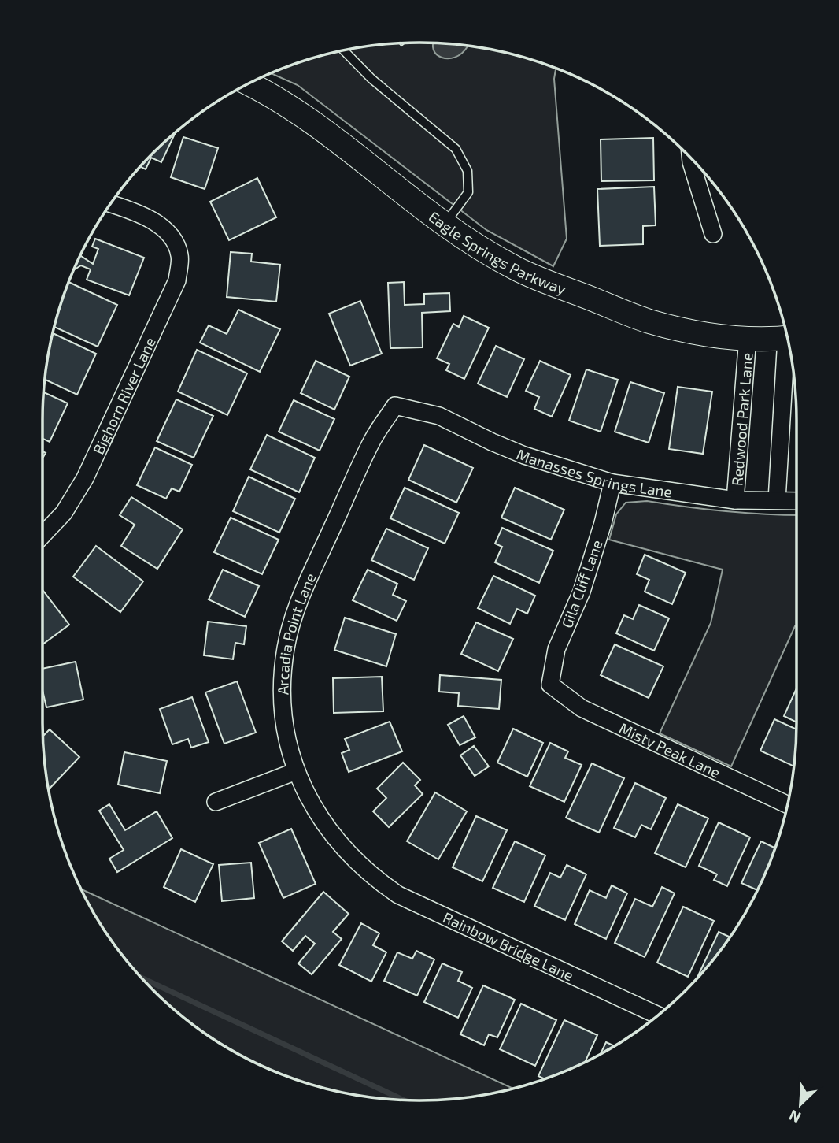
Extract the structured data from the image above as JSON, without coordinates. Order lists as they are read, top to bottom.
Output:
{
  "streets": {
    "street": [
      "Eagle Springs Parkway",
      "Bighorn River Lane",
      "Redwood Park Lane",
      "Manasses Springs Lane",
      "Gila Cliff Lane",
      "Arcadia Point Lane",
      "Misty Peak Lane",
      "Rainbow Bridge Lane"
    ]
  },
  "crossings": [
    ["Eagle Springs Parkway", "Redwood Park Lane"],
    ["Redwood Park Lane", "Manasses Springs Lane"],
    ["Manasses Springs Lane", "Gila Cliff Lane"],
    ["Manasses Springs Lane", "Arcadia Point Lane"],
    ["Gila Cliff Lane", "Misty Peak Lane"],
    ["Arcadia Point Lane", "Rainbow Bridge Lane"]
  ],
  "north": "bottom left"
}
